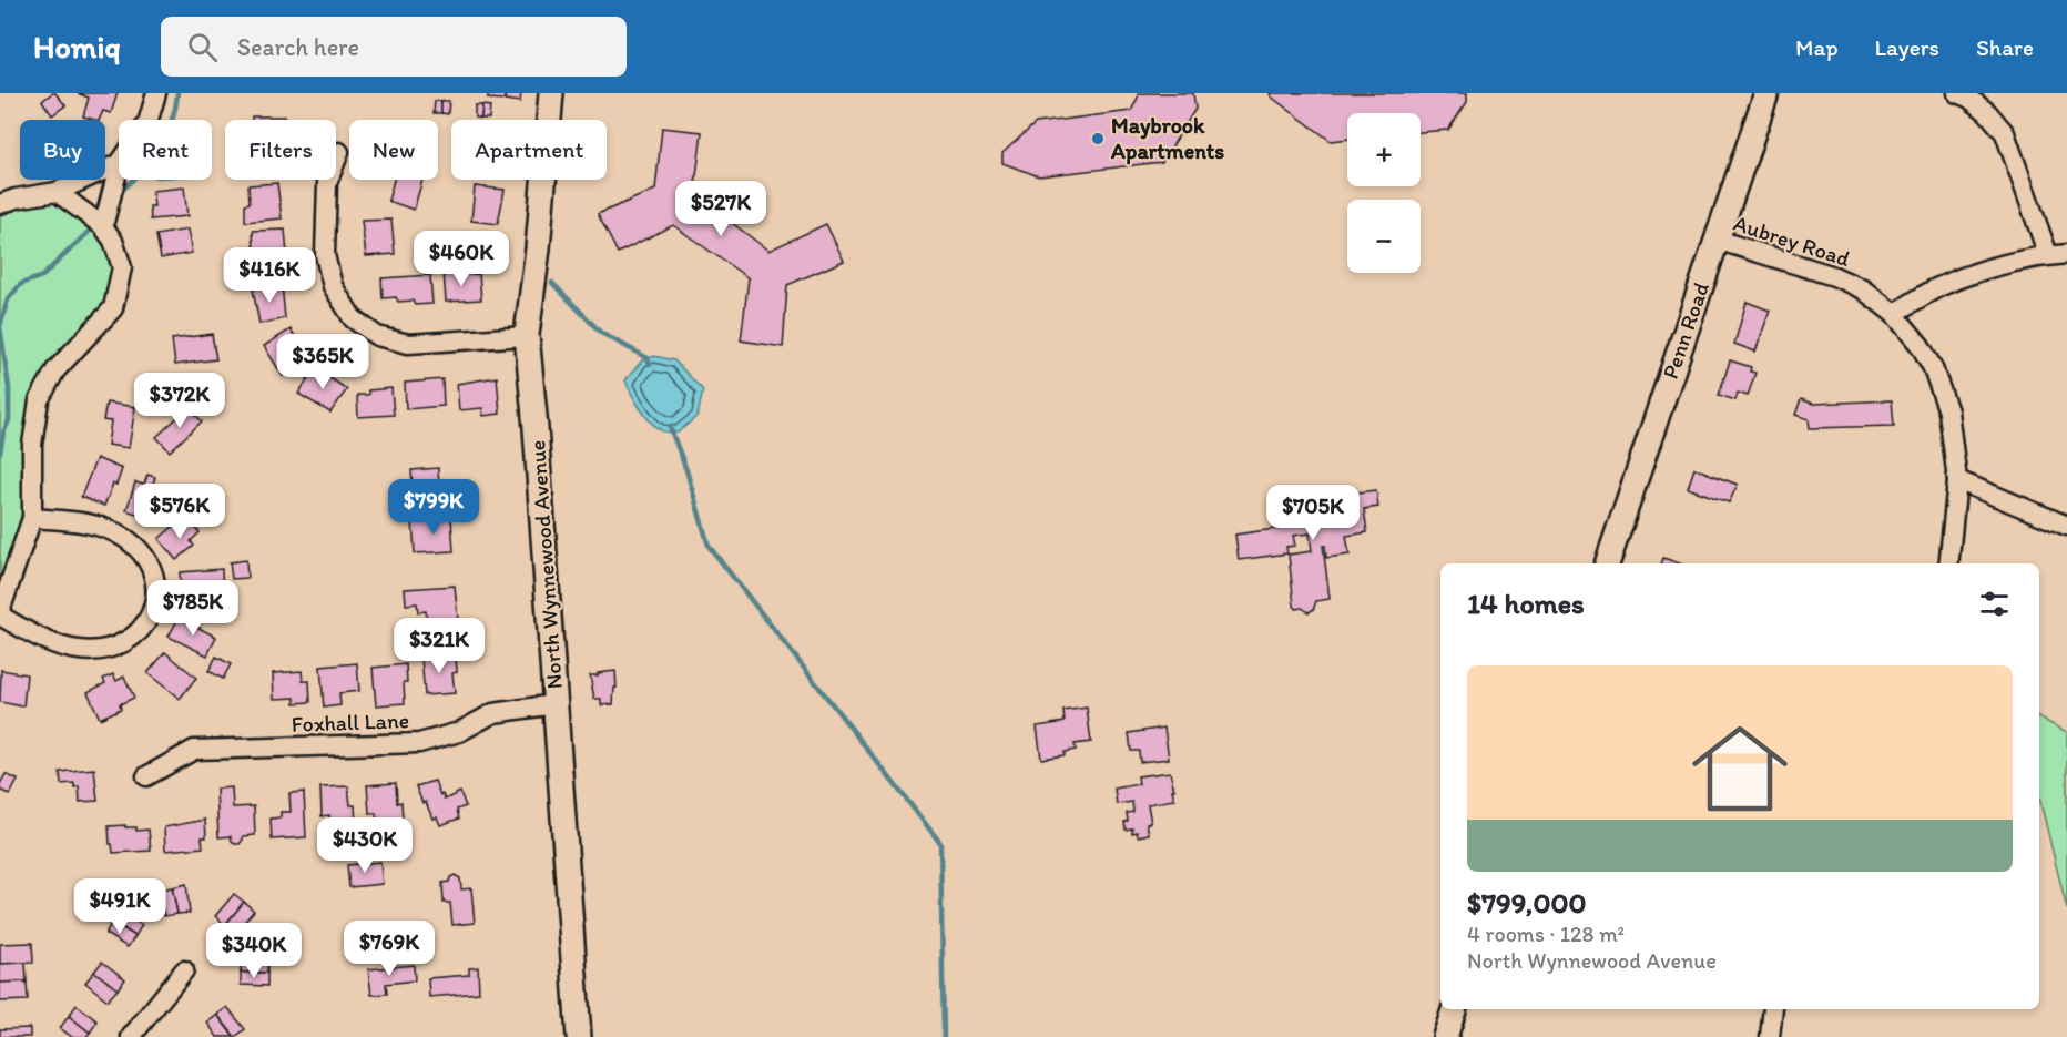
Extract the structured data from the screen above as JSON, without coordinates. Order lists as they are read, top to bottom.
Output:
{
  "streets": {
    "street": [
      "Aubrey Road",
      "Penn Road",
      "North Wynnewood Avenue",
      "Foxhall Lane"
    ]
  },
  "crossings": [
    ["Aubrey Road", "Penn Road"],
    ["North Wynnewood Avenue", "Foxhall Lane"]
  ],
  "places": ["Maybrook Apartments"],
  "page": {
    "header": "Homiq",
    "search": "Search here",
    "nav": ["Map", "Layers", "Share"],
    "map_buttons": ["+", "−"],
    "chip": [
      "Buy",
      "Rent",
      "Filters",
      "New",
      "Apartment"
    ],
    "price": [
      "$527K",
      "$460K",
      "$416K",
      "$365K",
      "$372K",
      "$799K",
      "$576K",
      "$705K",
      "$785K",
      "$321K",
      "$430K",
      "$491K",
      "$769K",
      "$340K"
    ],
    "heading": "14 homes",
    "list": [
      {
        "name": "$799,000",
        "note": "4 rooms · 128 m² · North Wynnewood Avenue"
      }
    ]
  }
}
